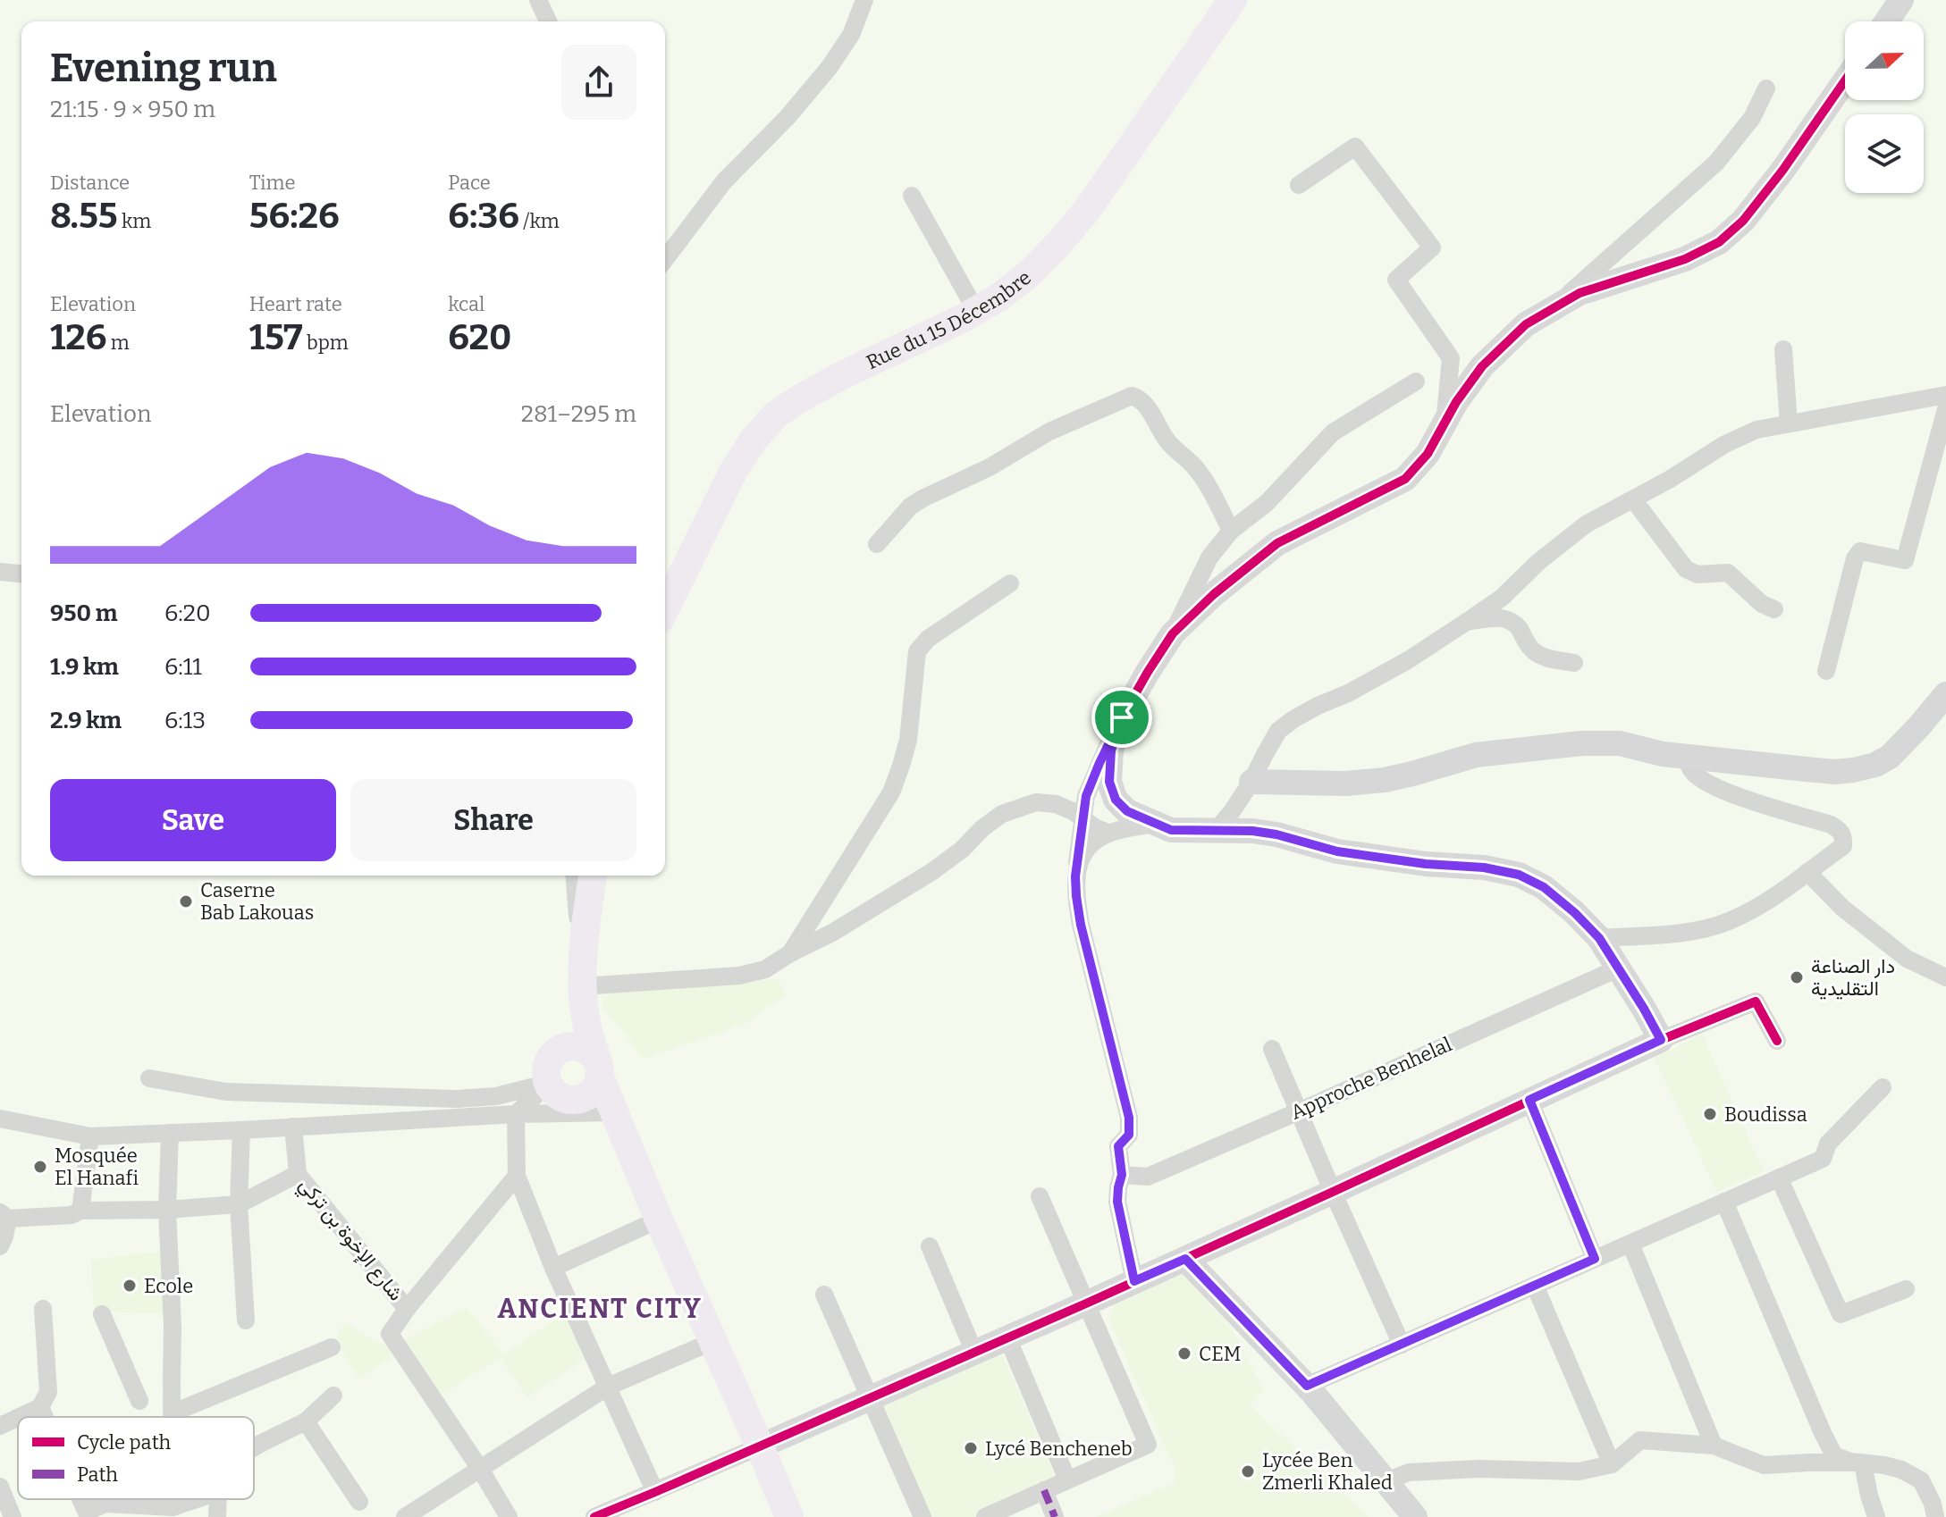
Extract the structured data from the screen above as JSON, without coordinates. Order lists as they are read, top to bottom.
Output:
{
  "streets": {
    "main road": ["Rue du 15 Décembre"],
    "street": ["Approche Benhelal", "شارع الإخوة بن تركي"]
  },
  "districts": ["ANCIENT CITY"],
  "places": [
    "Caserne Bab Lakouas",
    "دار الصناعة التقليدية",
    "Boudissa",
    "Mosquée El Hanafi",
    "Ecole",
    "CEM",
    "Lycé Bencheneb",
    "Lycée Ben Zmerli Khaled"
  ],
  "legend": ["Cycle path", "Path"],
  "north": "right",
  "page": {
    "heading": ["Evening run", "21:15 · 9 × 950 m"],
    "stats": [
      ["Distance", "8.55 km"],
      ["Time", "56:26"],
      ["Pace", "6:36 /km"],
      ["Elevation", "126 m"],
      ["Heart rate", "157 bpm"],
      ["kcal", "620"]
    ],
    "chart": ["Elevation", "281–295 m"],
    "list": [
      {
        "name": "950 m",
        "note": "6:20"
      },
      {
        "name": "1.9 km",
        "note": "6:11"
      },
      {
        "name": "2.9 km",
        "note": "6:13"
      }
    ],
    "buttons": ["Save", "Share"]
  }
}
